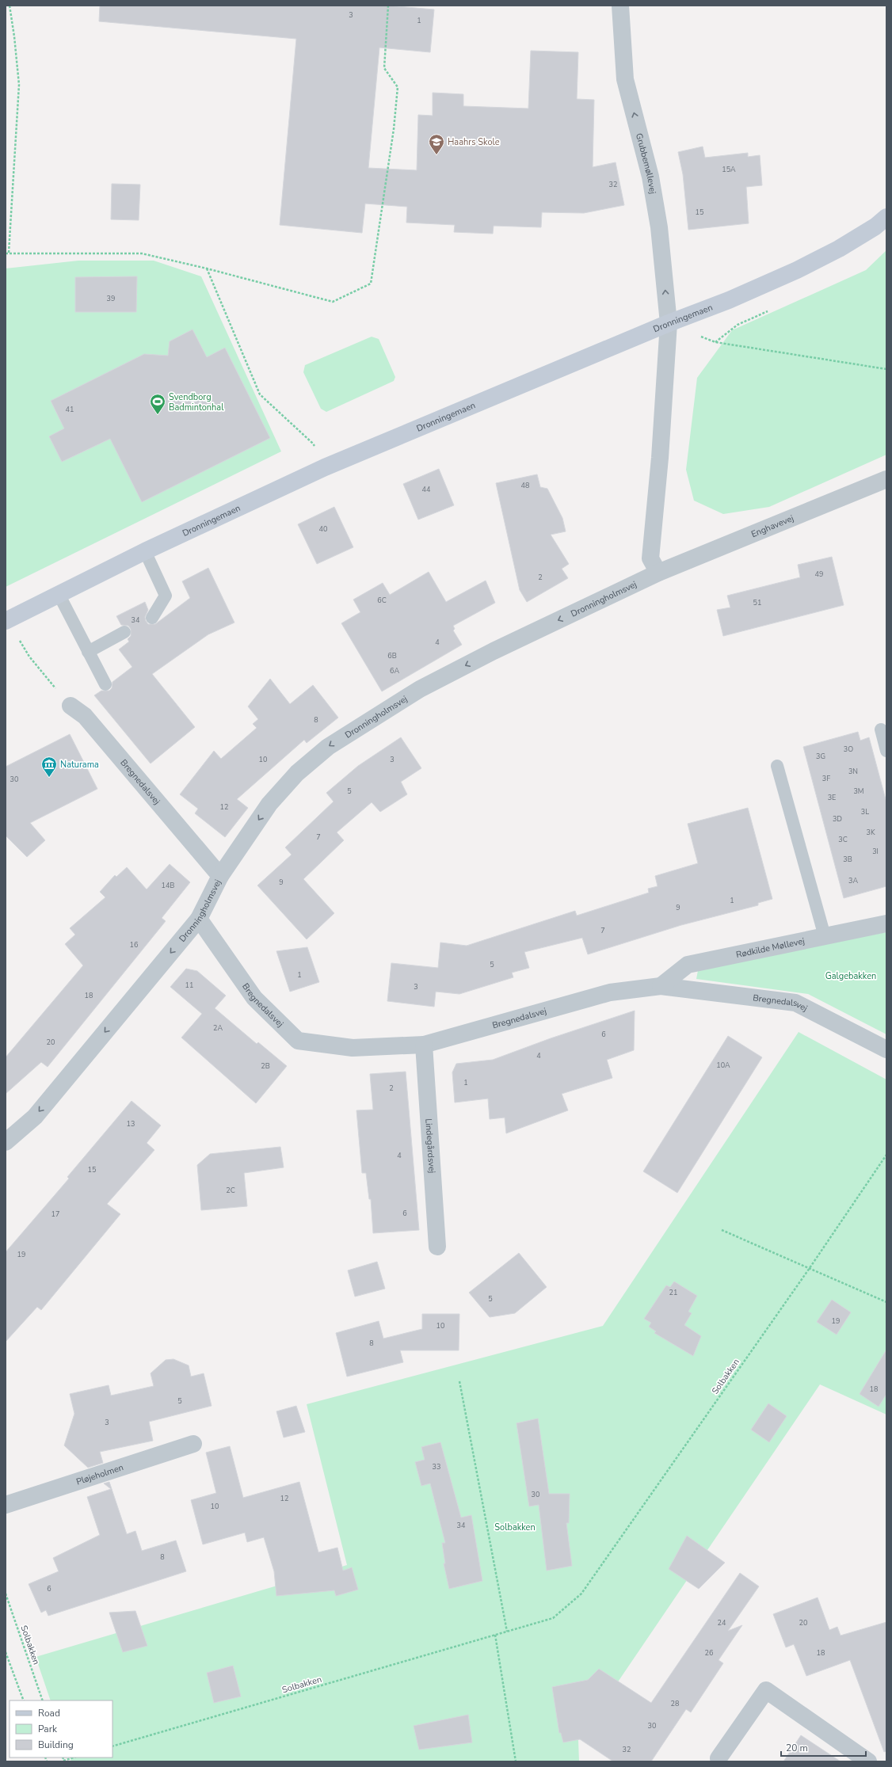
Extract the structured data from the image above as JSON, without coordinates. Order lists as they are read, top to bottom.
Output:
{
  "streets": {
    "street": [
      "Grubbemøllevej",
      "Dronningemaen",
      "Enghavevej",
      "Dronningholmsvej",
      "Bregnedalsvej",
      "Rødkilde Møllevej",
      "Lindegårdsvej",
      "Pløjeholmen"
    ],
    "path": ["Solbakken"]
  },
  "crossings": [
    ["Grubbemøllevej", "Dronningemaen"],
    ["Enghavevej", "Dronningholmsvej"],
    ["Dronningholmsvej", "Bregnedalsvej"],
    ["Bregnedalsvej", "Rødkilde Møllevej"],
    ["Bregnedalsvej", "Lindegårdsvej"]
  ],
  "one_way": ["Grubbemøllevej", "Dronningholmsvej"],
  "parks": ["Galgebakken", "Solbakken"],
  "places": {
    "school or university": ["Haahrs Skole"],
    "sports": ["Svendborg Badmintonhal"],
    "museum": ["Naturama"]
  },
  "house_numbers": [
    "3",
    "1",
    "15A",
    "32",
    "15",
    "39",
    "41",
    "48",
    "44",
    "40",
    "49",
    "2",
    "6C",
    "51",
    "34",
    "4",
    "6B",
    "6A",
    "8",
    "3O",
    "3G",
    "10",
    "3",
    "3N",
    "3F",
    "30",
    "5",
    "3M",
    "3E",
    "12",
    "3L",
    "3D",
    "3K",
    "7",
    "3C",
    "3I",
    "3B",
    "3A",
    "9",
    "14B",
    "1",
    "9",
    "7",
    "16",
    "5",
    "1",
    "11",
    "3",
    "18",
    "2A",
    "6",
    "20",
    "4",
    "10A",
    "2B",
    "1",
    "2",
    "13",
    "4",
    "15",
    "2C",
    "6",
    "17",
    "19",
    "21",
    "5",
    "19",
    "10",
    "8",
    "18",
    "5",
    "3",
    "33",
    "30",
    "12",
    "10",
    "34",
    "8",
    "6",
    "24",
    "20",
    "26",
    "18",
    "28",
    "30",
    "32"
  ],
  "legend": ["Road", "Park", "Building"],
  "scale_bar": "20 m"
}
